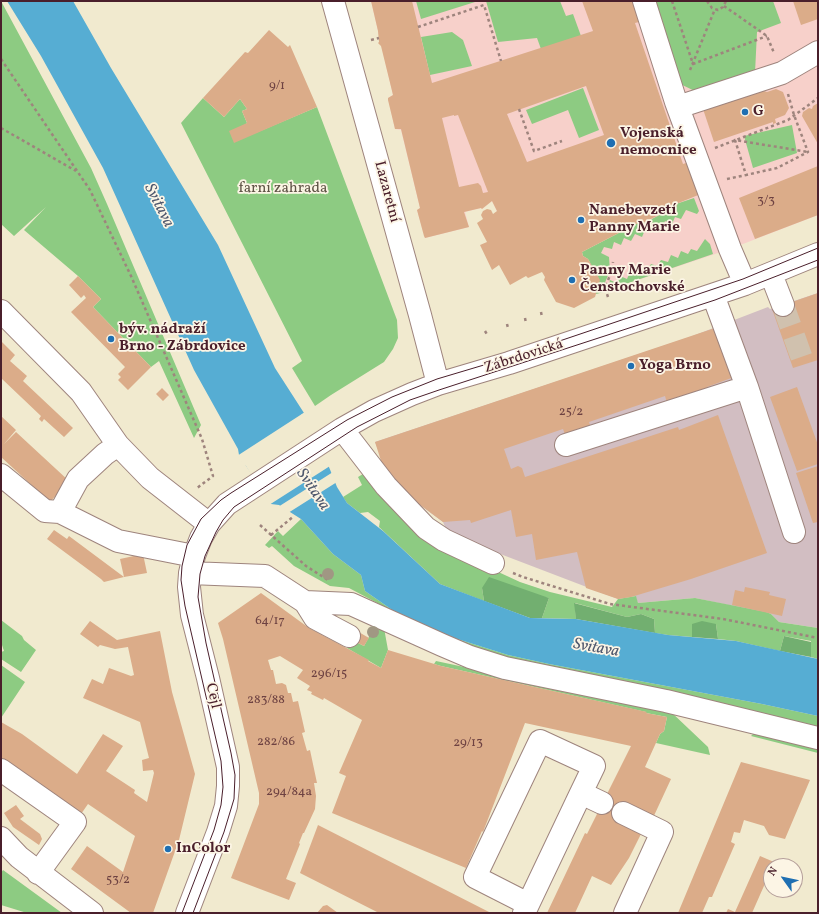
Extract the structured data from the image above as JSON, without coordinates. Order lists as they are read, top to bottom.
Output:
{
  "streets": {
    "street": ["Lazaretní", "Zábrdovická", "Cejl"]
  },
  "crossings": [
    ["Lazaretní", "Zábrdovická"],
    ["Zábrdovická", "Cejl"]
  ],
  "water": ["Svitava"],
  "parks": ["farní zahrada"],
  "places": [
    "G",
    "Vojenská nemocnice",
    "Nanebevzetí Panny Marie",
    "Panny Marie Čenstochovské",
    "býv. nádraží Brno - Zábrdovice",
    "Yoga Brno",
    "InColor"
  ],
  "house_numbers": [
    "9/1",
    "3/3",
    "25/2",
    "64/17",
    "296/15",
    "283/88",
    "282/86",
    "29/13",
    "294/84a",
    "53/2"
  ],
  "north": "top left"
}
